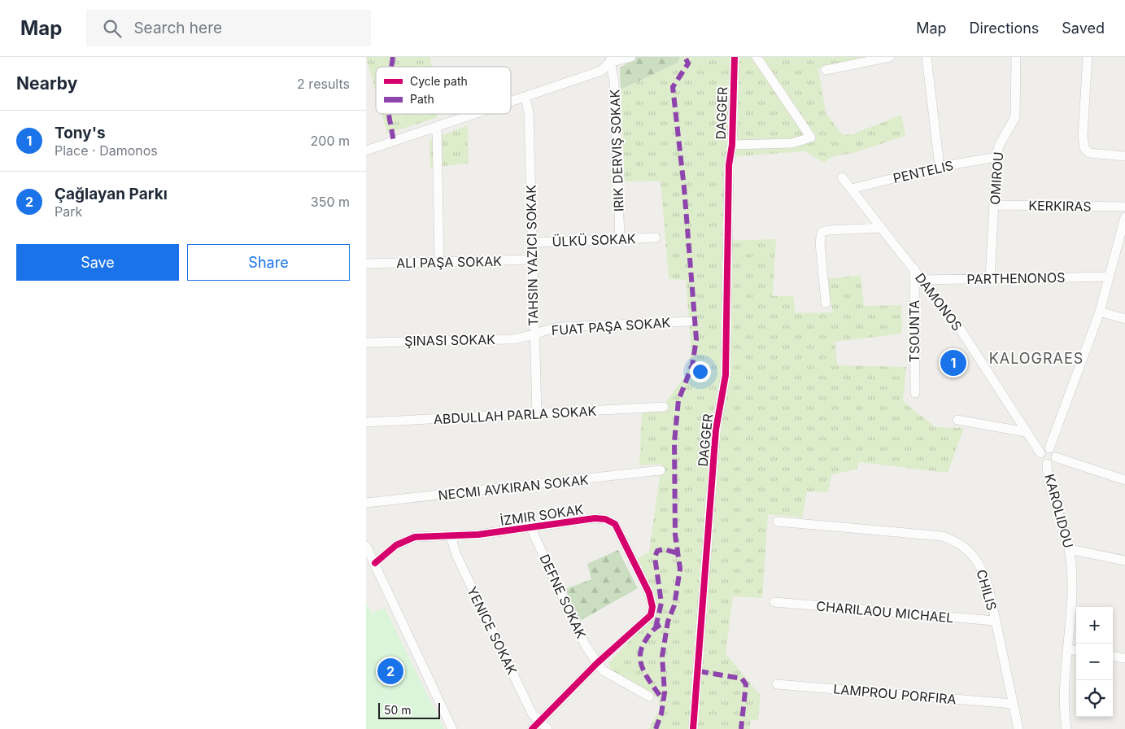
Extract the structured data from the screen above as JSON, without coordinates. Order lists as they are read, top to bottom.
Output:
{
  "streets": {
    "street": [
      "DAGGER",
      "PENTELIS",
      "OMIROU",
      "KERKIRAS",
      "ÜLKÜ SOKAK",
      "ALI PAŞA SOKAK",
      "PARTHENONOS",
      "DAMONOS",
      "FUAT PAŞA SOKAK",
      "TSOUNTA",
      "ŞINASI SOKAK",
      "ABDULLAH PARLA SOKAK",
      "KAROLIDOU",
      "İZMIR SOKAK",
      "CHILIS",
      "DEFNE SOKAK",
      "CHARILAOU MICHAEL",
      "YENICE SOKAK",
      "LAMPROU PORFIRA"
    ]
  },
  "crossings": [
    ["PENTELIS", "OMIROU"],
    ["PENTELIS", "DAMONOS"],
    ["OMIROU", "KERKIRAS"],
    ["OMIROU", "PARTHENONOS"],
    ["PARTHENONOS", "DAMONOS"],
    ["DAMONOS", "TSOUNTA"],
    ["DAMONOS", "KAROLIDOU"],
    ["FUAT PAŞA SOKAK", "ŞINASI SOKAK"],
    ["İZMIR SOKAK", "DEFNE SOKAK"],
    ["İZMIR SOKAK", "YENICE SOKAK"],
    ["CHILIS", "CHARILAOU MICHAEL"],
    ["CHILIS", "LAMPROU PORFIRA"]
  ],
  "districts": ["KALOGRAES"],
  "legend": ["Cycle path", "Path"],
  "scale_bar": "50 m",
  "page": {
    "header": "Map",
    "search": "Search here",
    "nav": ["Map", "Directions", "Saved"],
    "heading": ["Nearby", "2 results"],
    "list": [
      {
        "mark": "1",
        "name": "Tony's",
        "note": "Place · Damonos",
        "value": "200 m"
      },
      {
        "mark": "2",
        "name": "Çağlayan Parkı",
        "note": "Park",
        "value": "350 m"
      }
    ],
    "buttons": ["Save", "Share"],
    "pins": ["1", "2"],
    "map_buttons": ["+", "−"],
    "scale": "50 m"
  }
}
